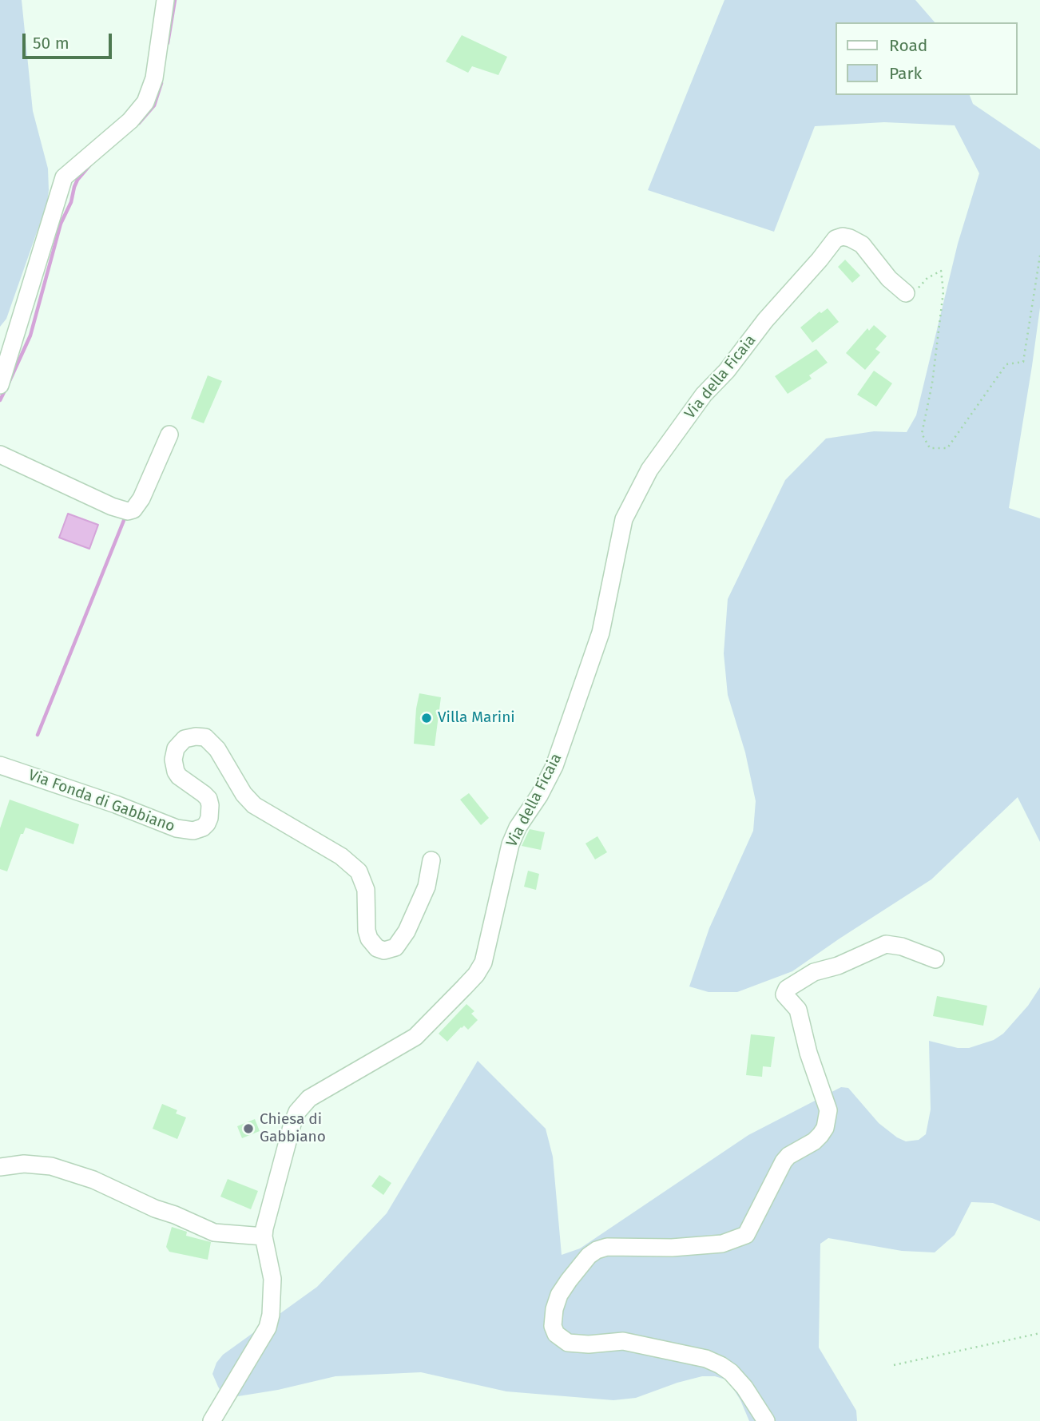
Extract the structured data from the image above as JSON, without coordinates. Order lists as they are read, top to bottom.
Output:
{
  "streets": {
    "street": ["Via della Ficaia", "Via Fonda di Gabbiano"]
  },
  "places": ["Villa Marini", "Chiesa di Gabbiano"],
  "legend": ["Road", "Park"],
  "scale_bar": "50 m"
}
